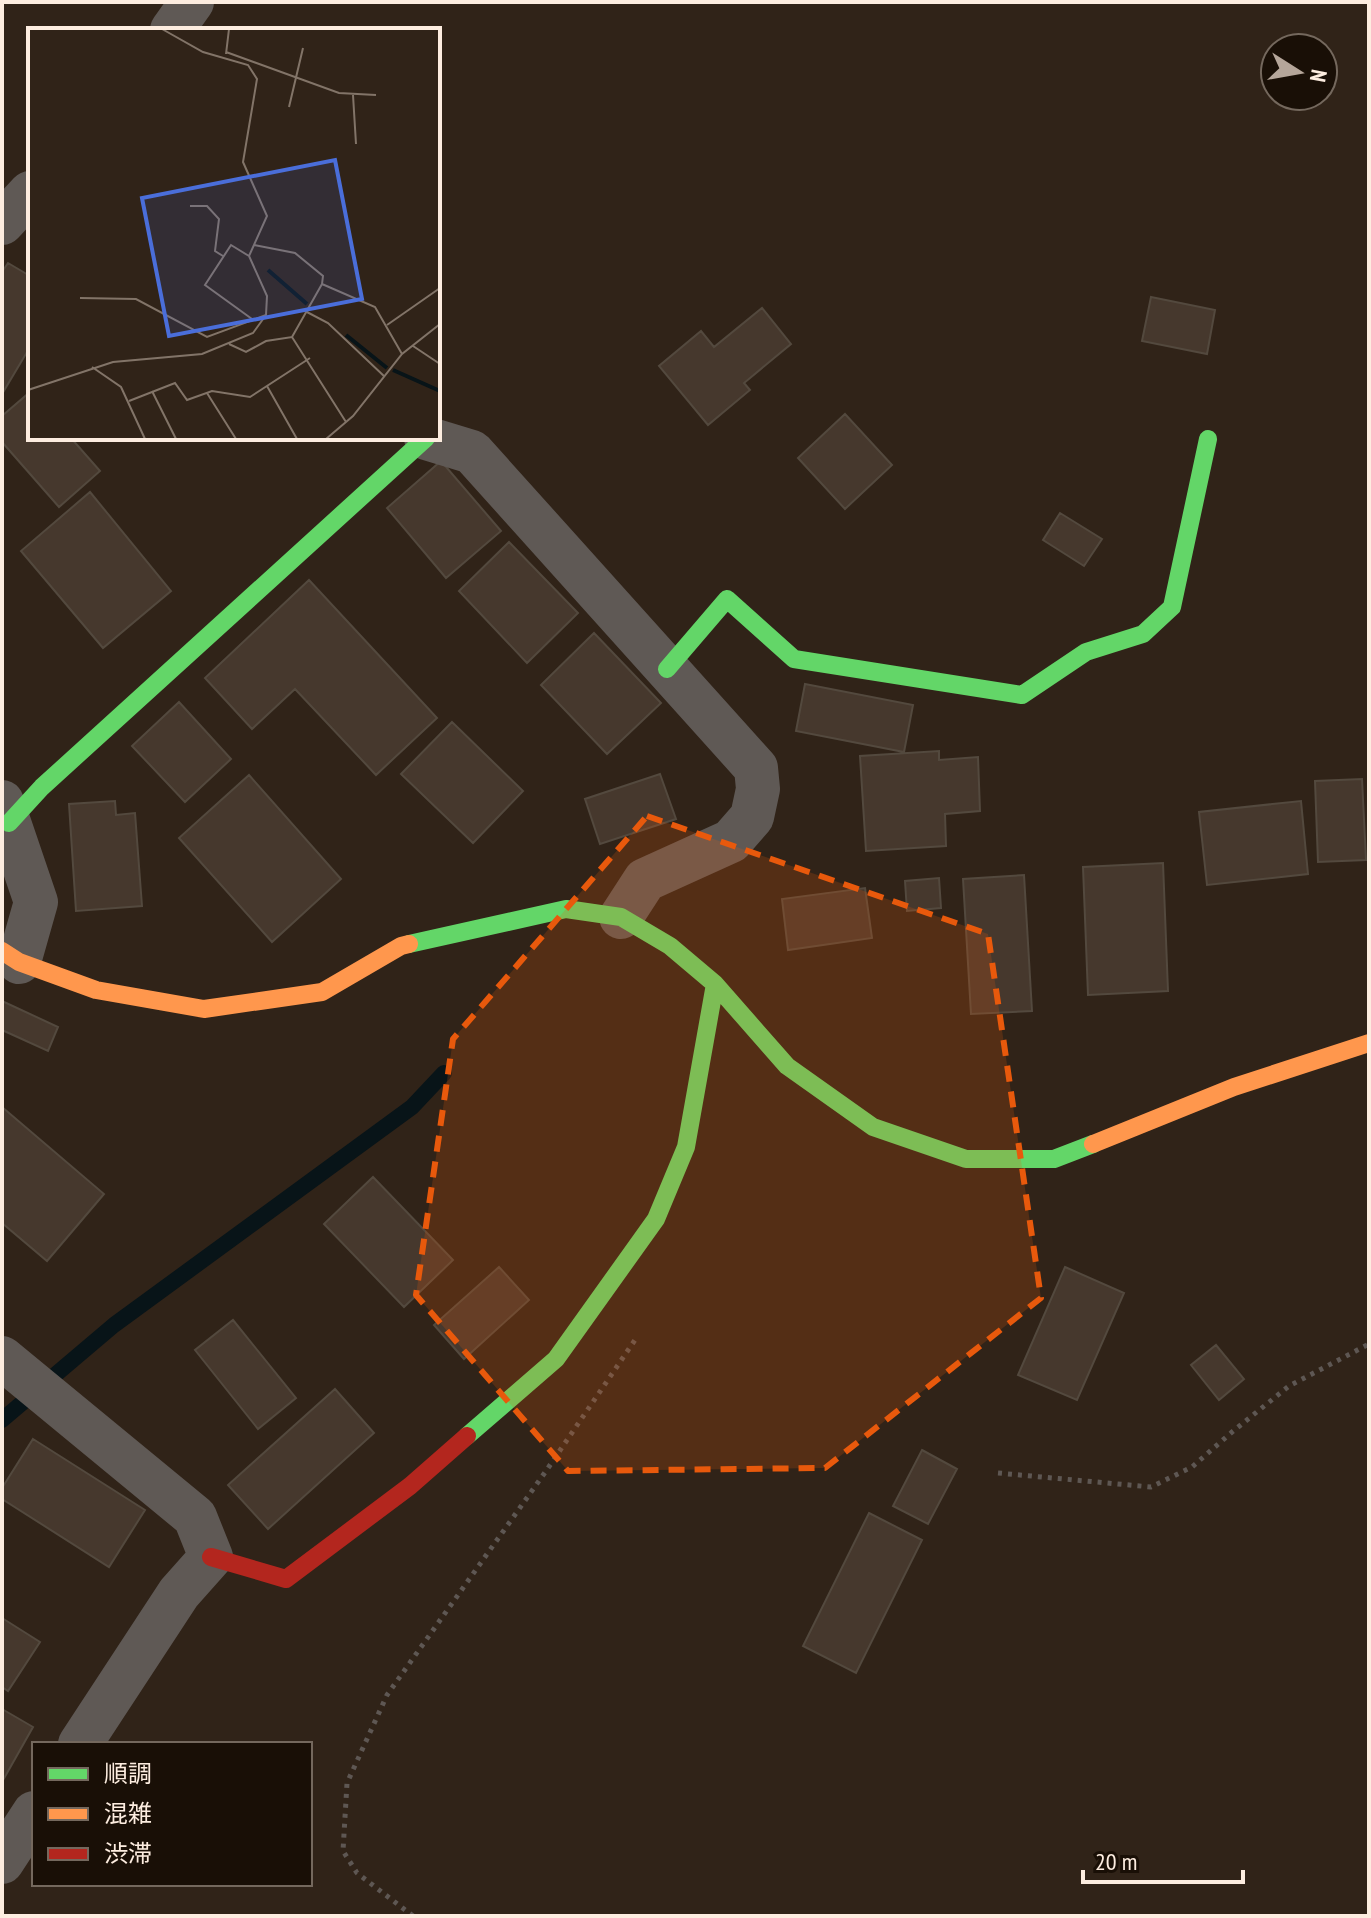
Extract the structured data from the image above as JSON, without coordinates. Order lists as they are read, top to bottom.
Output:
{
  "legend": ["順調", "混雑", "渋滞"],
  "scale_bar": "20 m",
  "north": "right"
}
